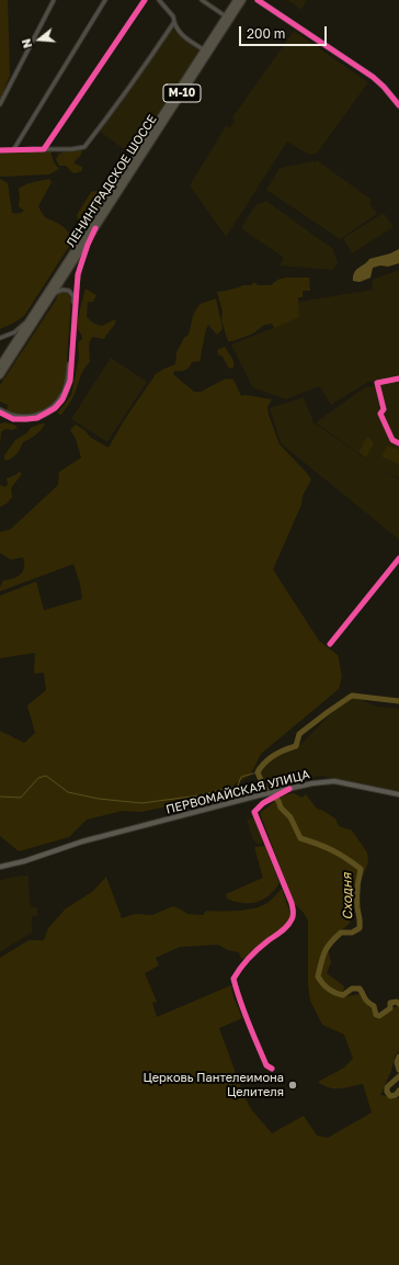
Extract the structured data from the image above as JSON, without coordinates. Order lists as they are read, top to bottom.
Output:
{
  "streets": {
    "highway": ["М-10", "ЛЕНИНГРАДСКОЕ ШОССЕ"],
    "main road": ["ПЕРВОМАЙСКАЯ УЛИЦА"]
  },
  "water": ["Сходня"],
  "places": ["Церковь Пантелеимона Целителя"],
  "scale_bar": "200 m",
  "north": "left"
}
